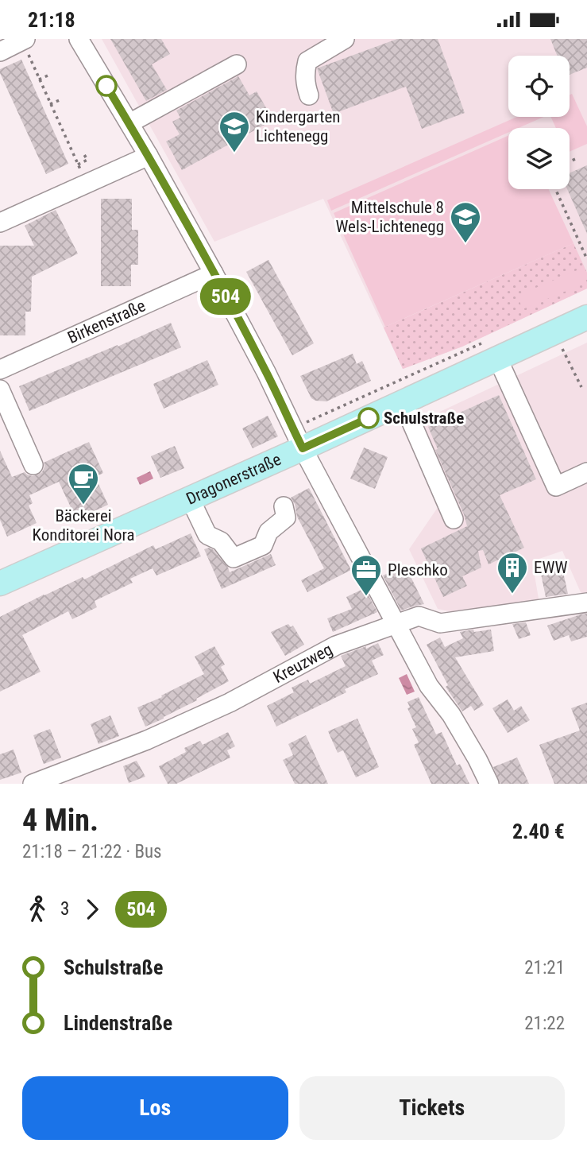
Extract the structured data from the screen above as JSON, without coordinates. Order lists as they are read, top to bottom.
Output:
{
  "streets": {
    "main road": ["Dragonerstraße"],
    "street": ["Birkenstraße", "Kreuzweg"]
  },
  "places": {
    "school or university": ["Kindergarten Lichtenegg", "Mittelschule 8 Wels-Lichtenegg"],
    "other": ["Schulstraße"],
    "cafe": ["Bäckerei Konditorei Nora"],
    "building": ["EWW"],
    "office": ["Pleschko"]
  },
  "lines": ["bus line 504"],
  "page": {
    "status": "21:18",
    "on_map": "504",
    "heading": ["4 Min.", "21:18 – 21:22 · Bus", "2.40 €"],
    "legs": ["3", "504"],
    "list": [
      {
        "name": "Schulstraße",
        "value": "21:21"
      },
      {
        "name": "Lindenstraße",
        "value": "21:22"
      }
    ],
    "buttons": ["Los", "Tickets"]
  }
}
